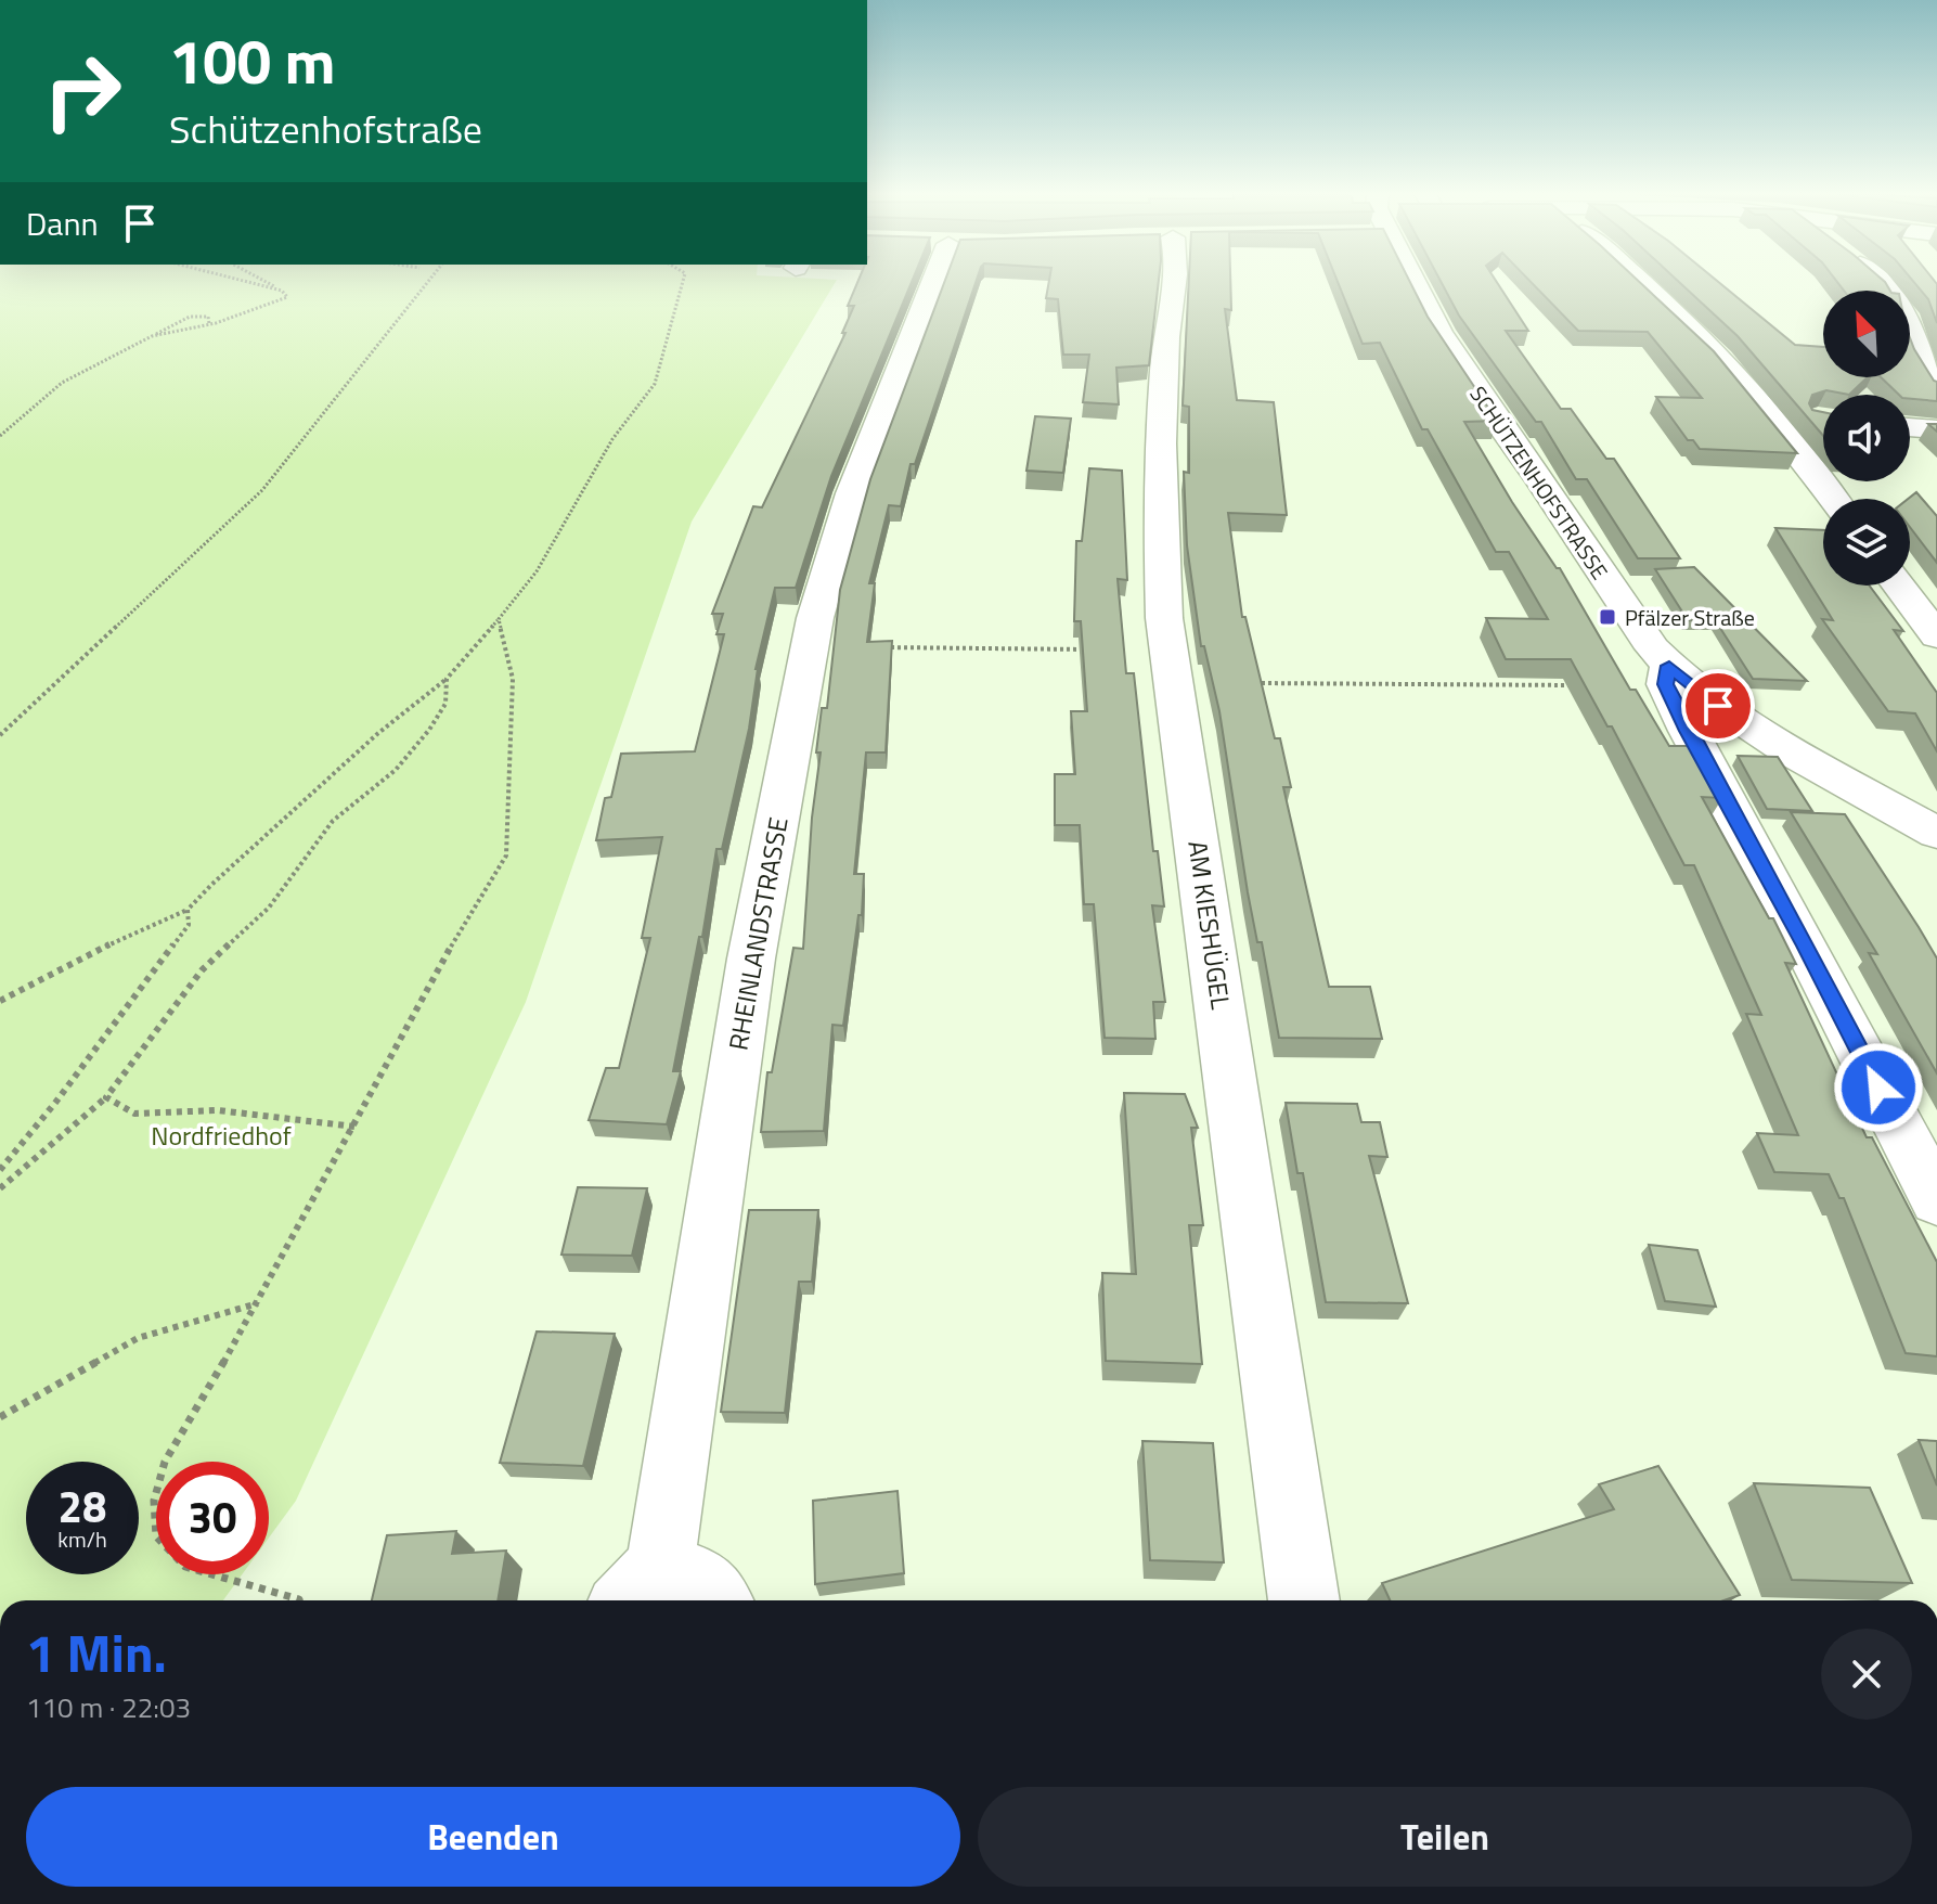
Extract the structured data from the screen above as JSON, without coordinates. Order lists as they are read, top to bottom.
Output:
{
  "streets": {
    "street": ["SCHÜTZENHOFSTRASSE", "AM KIESHÜGEL", "RHEINLANDSTRASSE"]
  },
  "parks": ["Nordfriedhof"],
  "places": {
    "transit": ["Pfälzer Straße"]
  },
  "north": "top left",
  "page": {
    "turn": ["100 m", "Schützenhofstraße"],
    "then": "Dann",
    "speed": "28 km/h",
    "limit": "30",
    "heading": ["1 Min.", "110 m · 22:03"],
    "buttons": ["Beenden", "Teilen"]
  }
}
